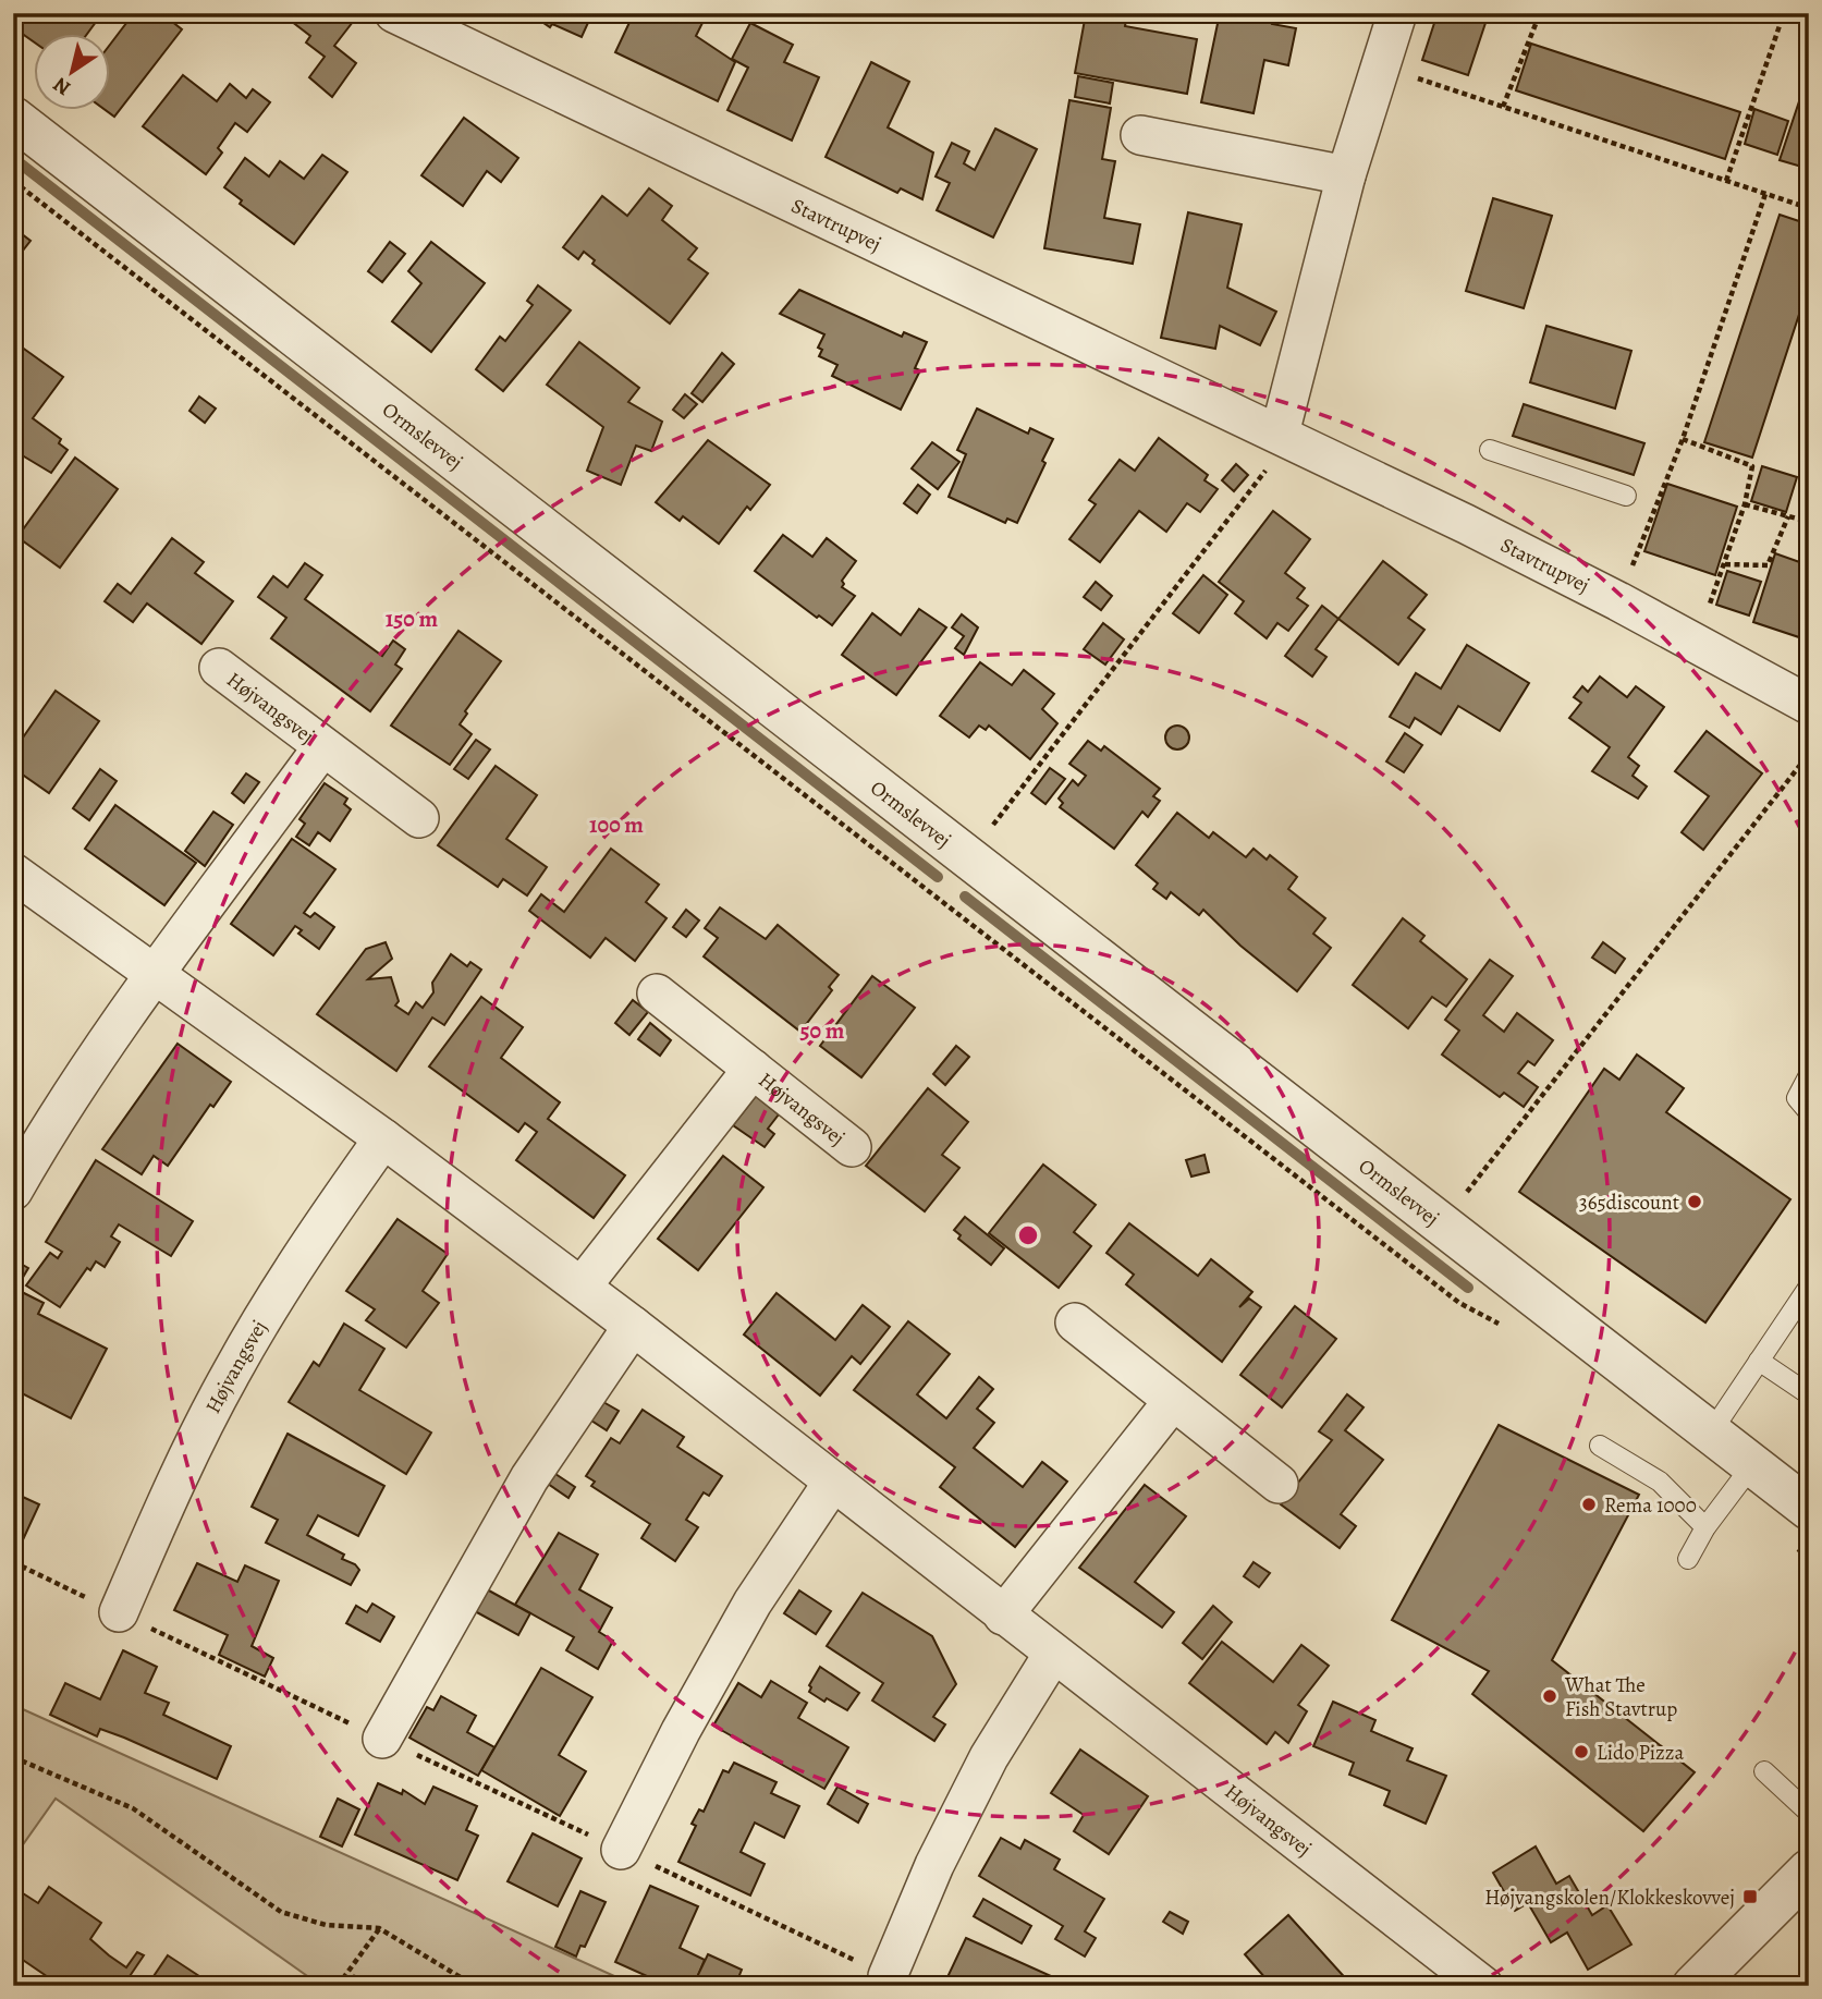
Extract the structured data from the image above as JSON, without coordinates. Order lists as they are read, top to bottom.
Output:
{
  "streets": {
    "street": ["Stavtrupvej", "Ormslevvej", "Højvangsvej"]
  },
  "places": {
    "other": [
      "365discount",
      "Rema 1000",
      "What The Fish Stavtrup",
      "Lido Pizza"
    ],
    "transit": ["Højvangskolen/Klokkeskovvej"]
  },
  "north": "bottom left",
  "rings": ["150 m", "100 m", "50 m"]
}
